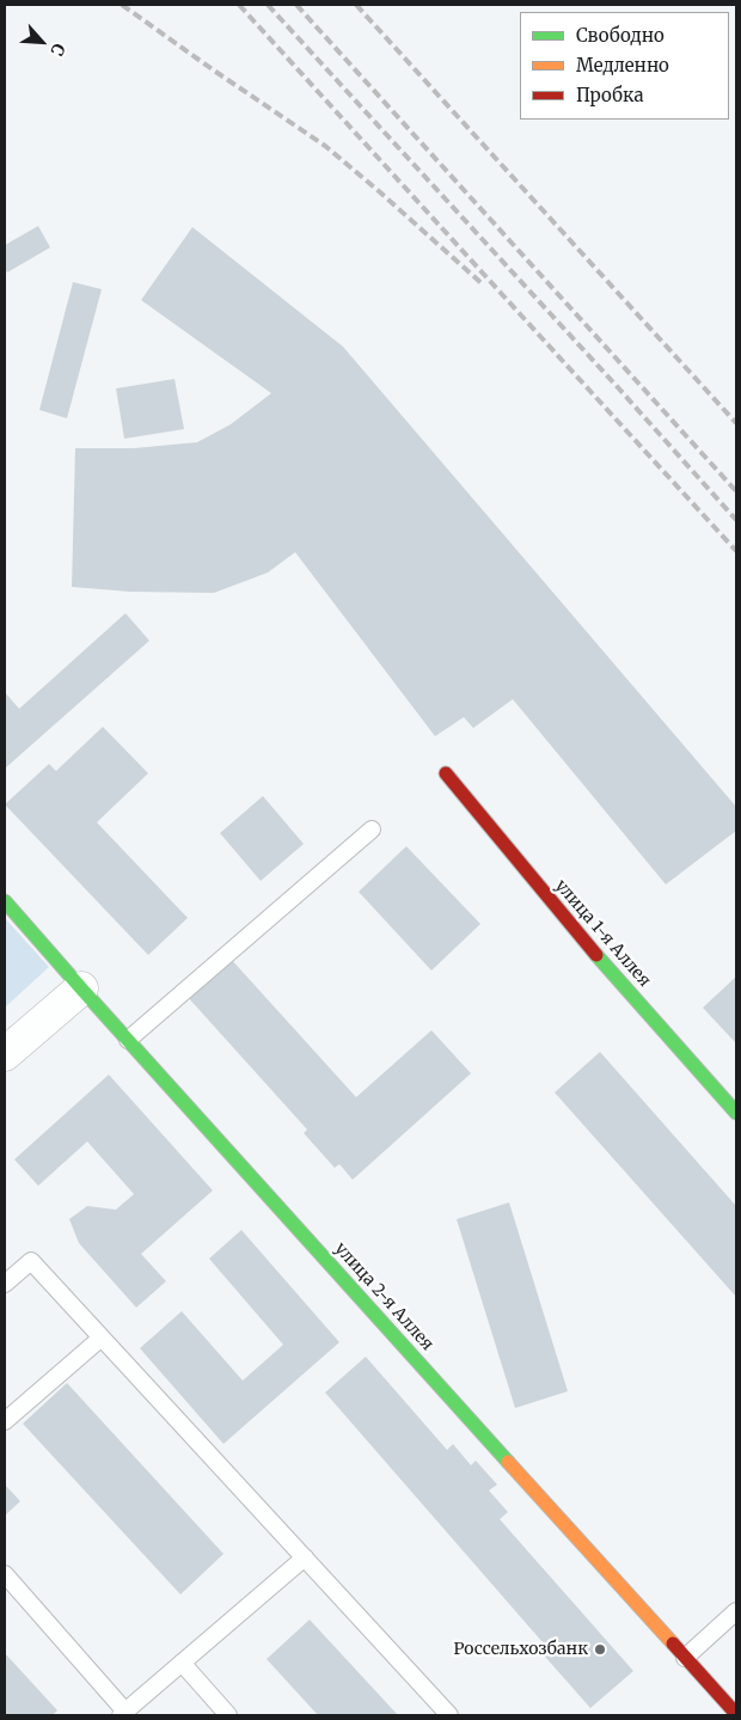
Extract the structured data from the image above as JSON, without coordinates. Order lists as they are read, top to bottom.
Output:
{
  "streets": {
    "street": ["улица 1-я Аллея", "улица 2-я Аллея"]
  },
  "places": ["Россельхозбанк"],
  "legend": ["Свободно", "Медленно", "Пробка"],
  "north": "bottom right"
}
